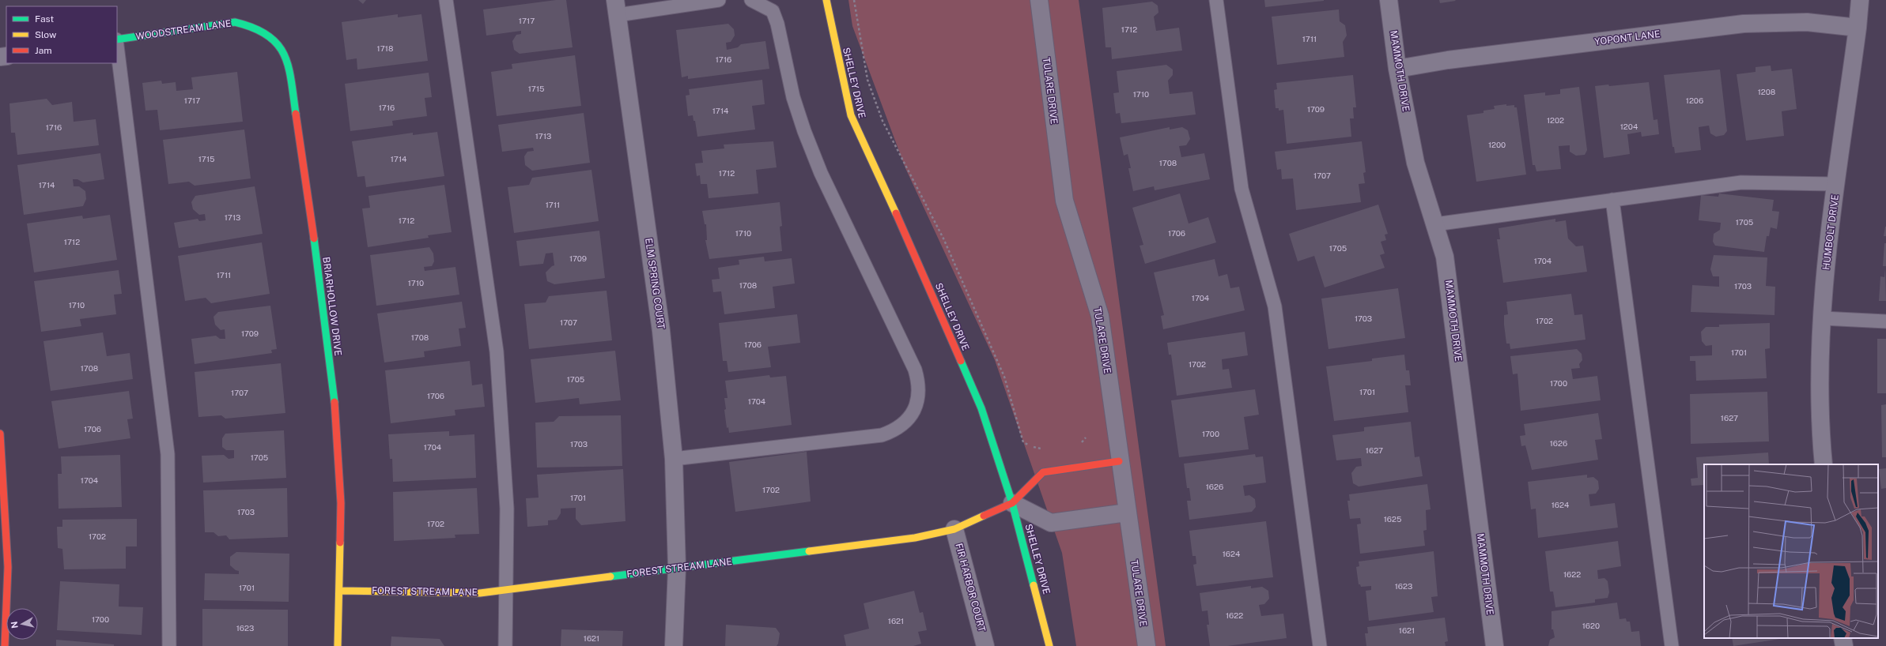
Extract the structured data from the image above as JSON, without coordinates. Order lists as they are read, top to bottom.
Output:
{
  "streets": {
    "street": [
      "WOODSTREAM LANE",
      "YOPONT LANE",
      "MAMMOTH DRIVE",
      "SHELLEY DRIVE",
      "TULARE DRIVE",
      "HUMBOLT DRIVE",
      "ELM SPRING COURT",
      "BRIARHOLLOW DRIVE",
      "FOREST STREAM LANE",
      "FIR HARBOR COURT"
    ]
  },
  "crossings": [
    ["WOODSTREAM LANE", "BRIARHOLLOW DRIVE"],
    ["YOPONT LANE", "MAMMOTH DRIVE"],
    ["YOPONT LANE", "HUMBOLT DRIVE"],
    ["SHELLEY DRIVE", "FOREST STREAM LANE"],
    ["TULARE DRIVE", "FOREST STREAM LANE"],
    ["ELM SPRING COURT", "FOREST STREAM LANE"],
    ["BRIARHOLLOW DRIVE", "FOREST STREAM LANE"],
    ["FOREST STREAM LANE", "FIR HARBOR COURT"]
  ],
  "house_numbers": [
    "1717",
    "1712",
    "1711",
    "1718",
    "1716",
    "1715",
    "1208",
    "1710",
    "1717",
    "1206",
    "1716",
    "1709",
    "1714",
    "1202",
    "1204",
    "1716",
    "1713",
    "1200",
    "1715",
    "1714",
    "1708",
    "1712",
    "1707",
    "1714",
    "1711",
    "1713",
    "1712",
    "1705",
    "1710",
    "1706",
    "1712",
    "1705",
    "1709",
    "1704",
    "1711",
    "1710",
    "1708",
    "1703",
    "1704",
    "1710",
    "1703",
    "1702",
    "1707",
    "1709",
    "1708",
    "1706",
    "1701",
    "1702",
    "1708",
    "1705",
    "1700",
    "1701",
    "1707",
    "1706",
    "1704",
    "1627",
    "1706",
    "1700",
    "1626",
    "1703",
    "1704",
    "1627",
    "1705",
    "1704",
    "1626",
    "1702",
    "1701",
    "1624",
    "1703",
    "1625",
    "1702",
    "1702",
    "1624",
    "1622",
    "1623",
    "1701",
    "1622",
    "1700",
    "1621",
    "1620",
    "1623",
    "1621",
    "1621"
  ],
  "legend": ["Fast", "Slow", "Jam"],
  "north": "left"
}
